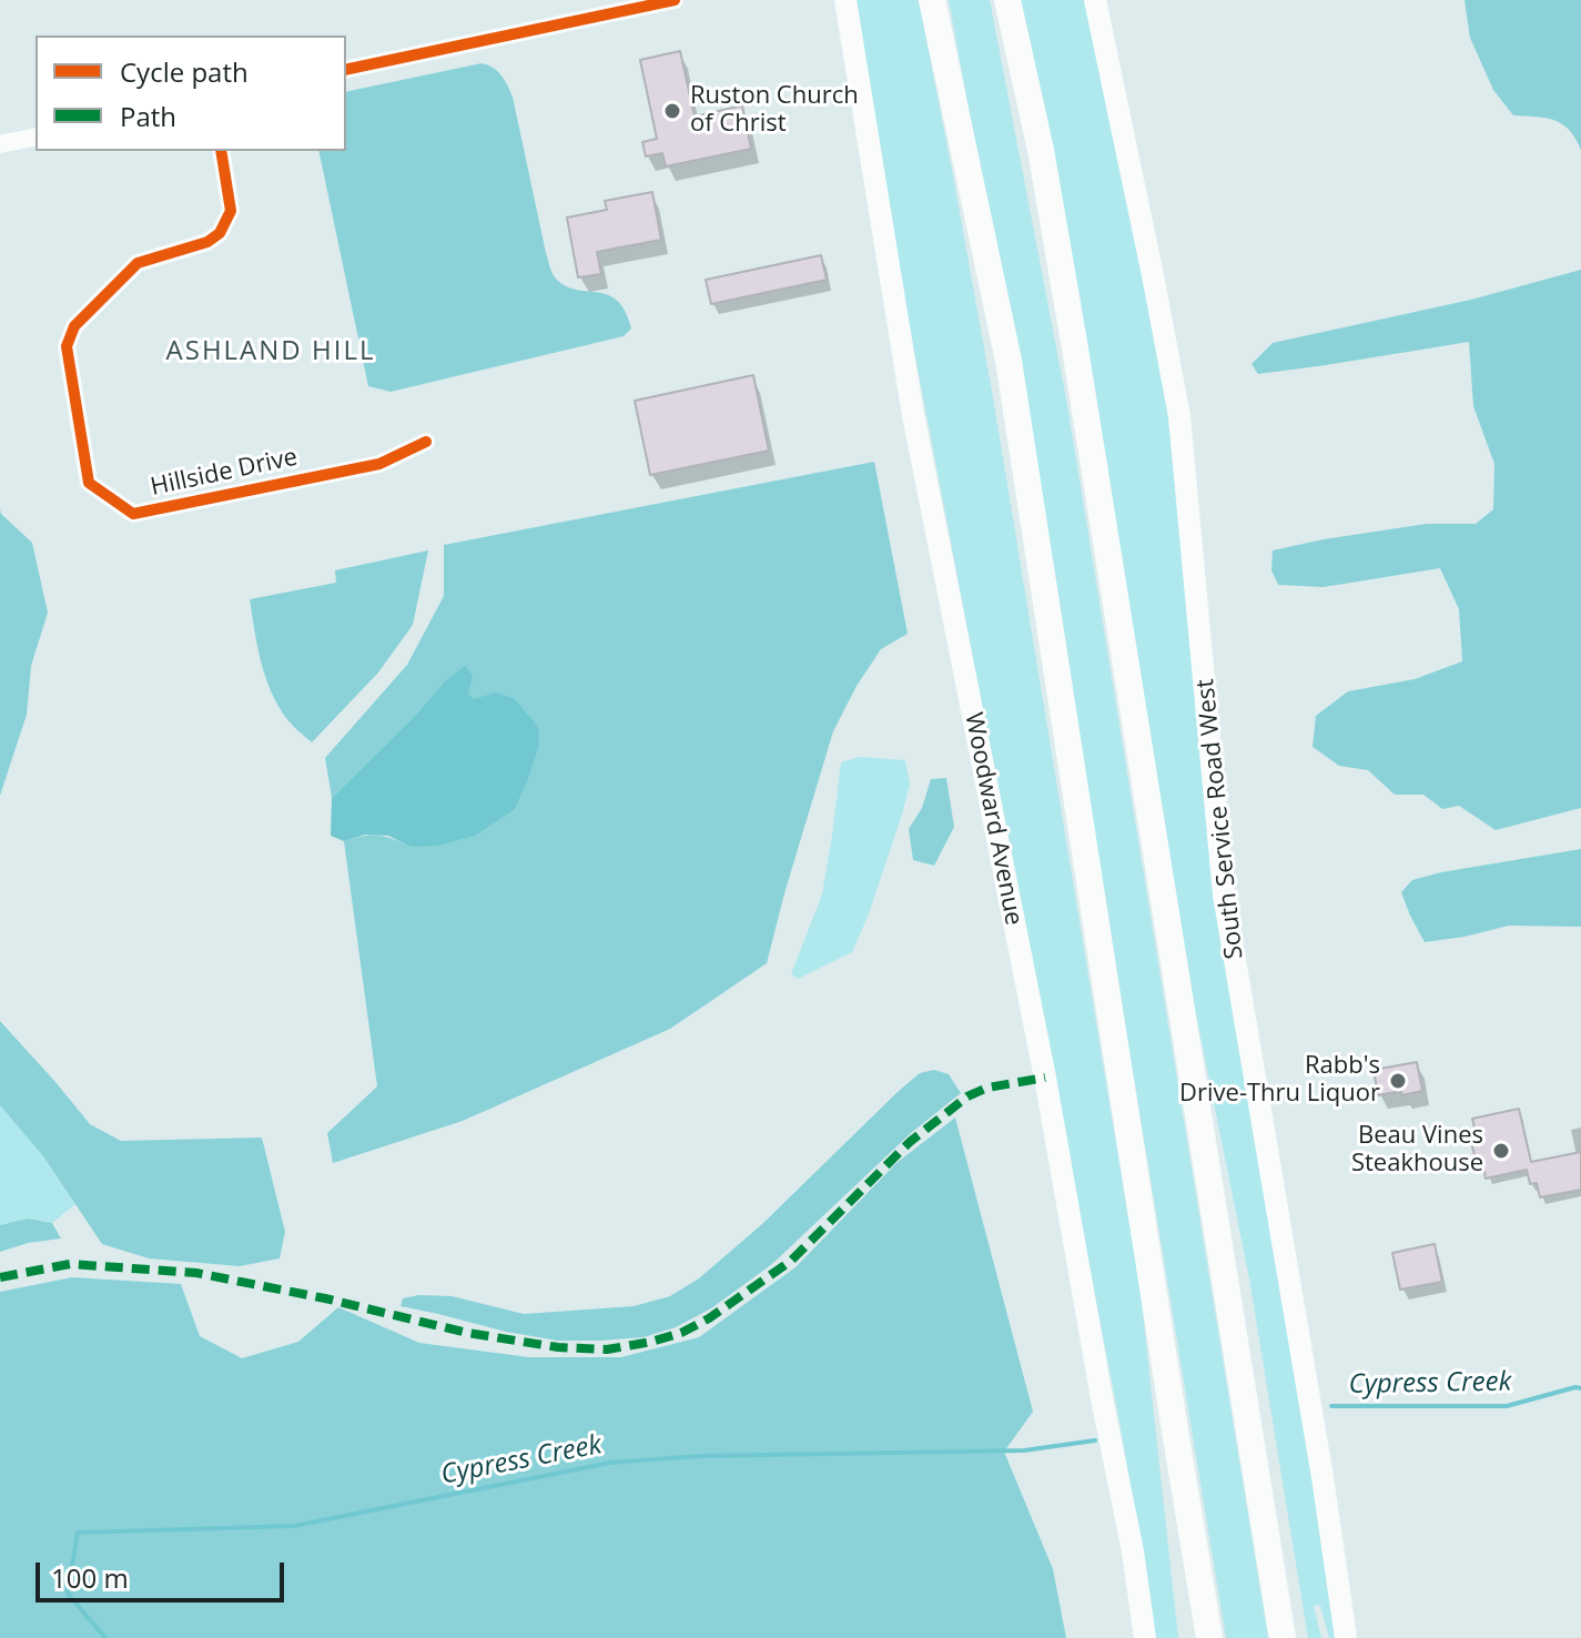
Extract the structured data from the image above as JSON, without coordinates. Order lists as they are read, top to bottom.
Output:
{
  "streets": {
    "main road": ["Woodward Avenue", "South Service Road West"],
    "street": ["Hillside Drive"]
  },
  "districts": ["ASHLAND HILL"],
  "water": ["Cypress Creek"],
  "places": ["Ruston Church of Christ", "Rabb's Drive-Thru Liquor", "Beau Vines Steakhouse"],
  "legend": ["Cycle path", "Path"],
  "scale_bar": "100 m"
}
